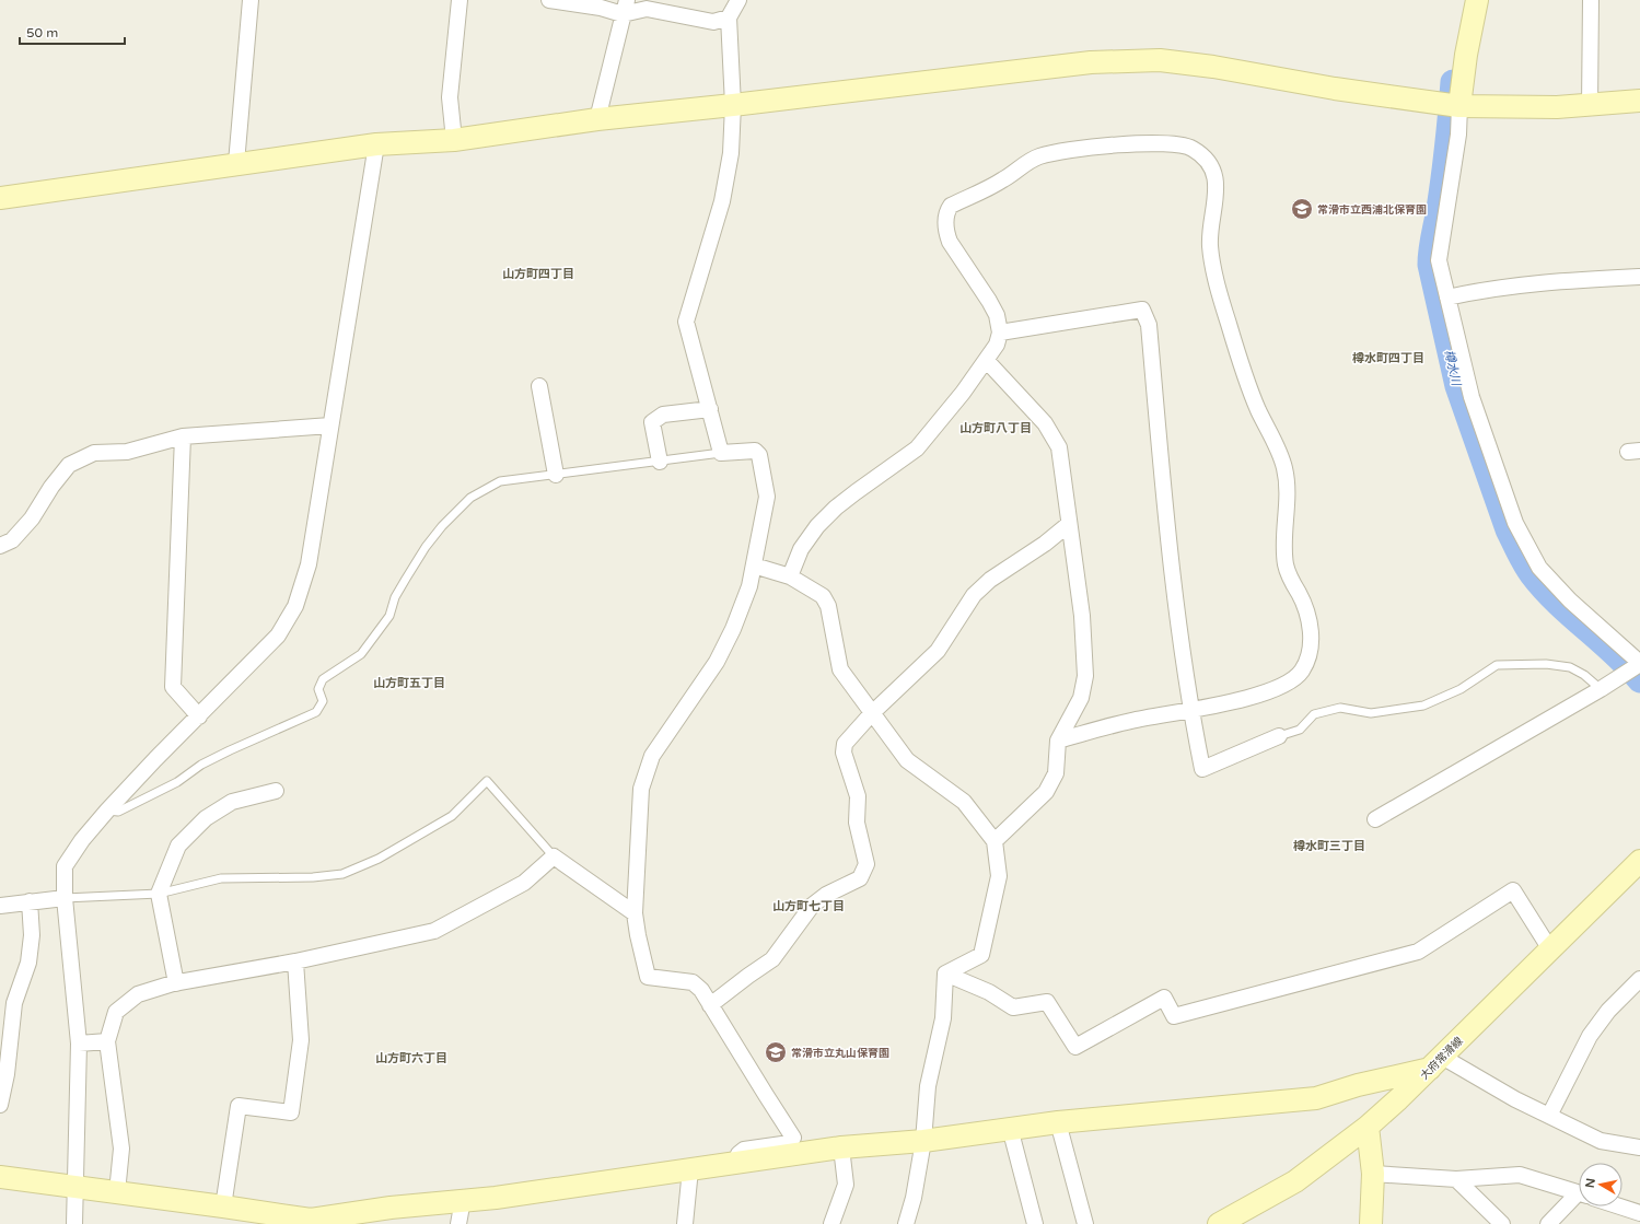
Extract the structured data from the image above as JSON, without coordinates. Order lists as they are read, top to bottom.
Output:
{
  "streets": {
    "street": ["大府常滑線"]
  },
  "districts": [
    "山方町四丁目",
    "樽水町四丁目",
    "山方町八丁目",
    "山方町五丁目",
    "樽水町三丁目",
    "山方町七丁目",
    "山方町六丁目"
  ],
  "water": ["樽水川"],
  "places": {
    "school or university": ["常滑市立西浦北保育園", "常滑市立丸山保育園"]
  },
  "scale_bar": "50 m",
  "north": "left"
}
